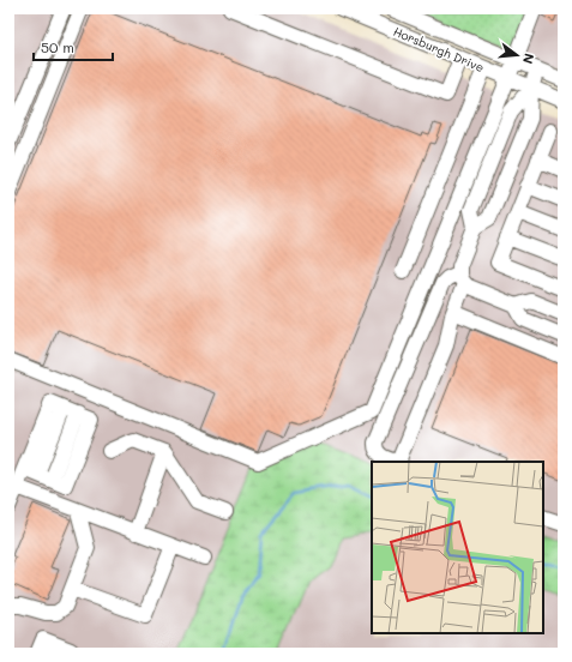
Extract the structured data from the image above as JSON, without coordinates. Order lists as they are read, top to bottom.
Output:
{
  "streets": {
    "street": ["Horsburgh Drive"]
  },
  "scale_bar": "50 m",
  "north": "right"
}
